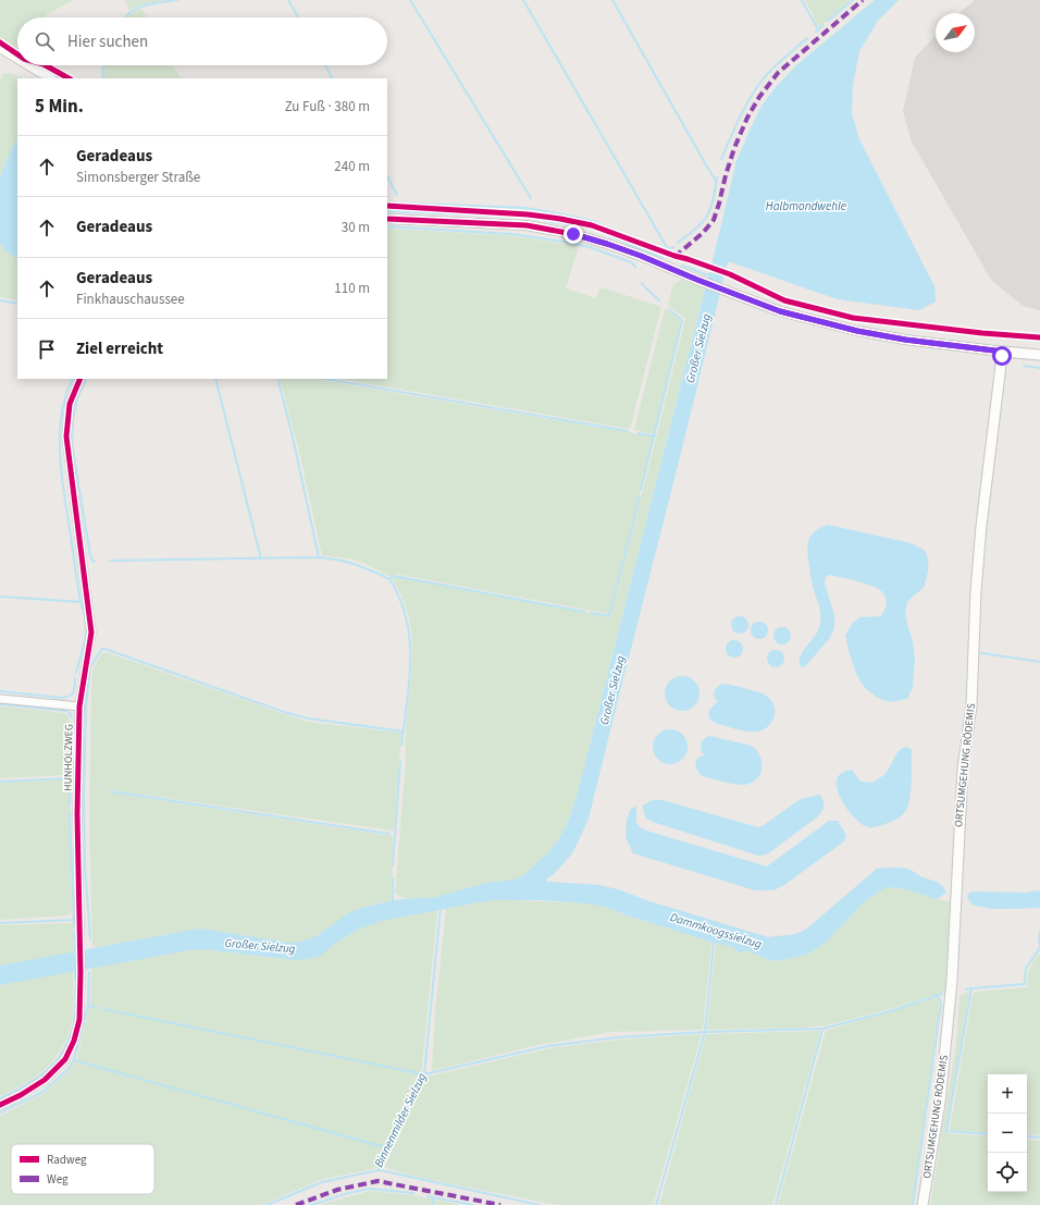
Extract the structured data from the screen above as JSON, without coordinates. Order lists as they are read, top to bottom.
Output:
{
  "streets": {
    "main road": ["ORTSUMGEHUNG RÖDEMIS"],
    "street": ["HUNHOLZWEG"]
  },
  "water": [
    "Halbmondwehle",
    "Großer Sielzug",
    "Dammkoogssielzug",
    "Binnenmilder Sielzug"
  ],
  "legend": ["Radweg", "Weg"],
  "north": "top right",
  "page": {
    "search": "Hier suchen",
    "heading": ["5 Min.", "Zu Fuß · 380 m"],
    "list": [
      ["Geradeaus", "Simonsberger Straße", "240 m"],
      ["Geradeaus", "30 m"],
      ["Geradeaus", "Finkhauschaussee", "110 m"],
      "Ziel erreicht"
    ],
    "map_buttons": ["+", "−"]
  }
}
